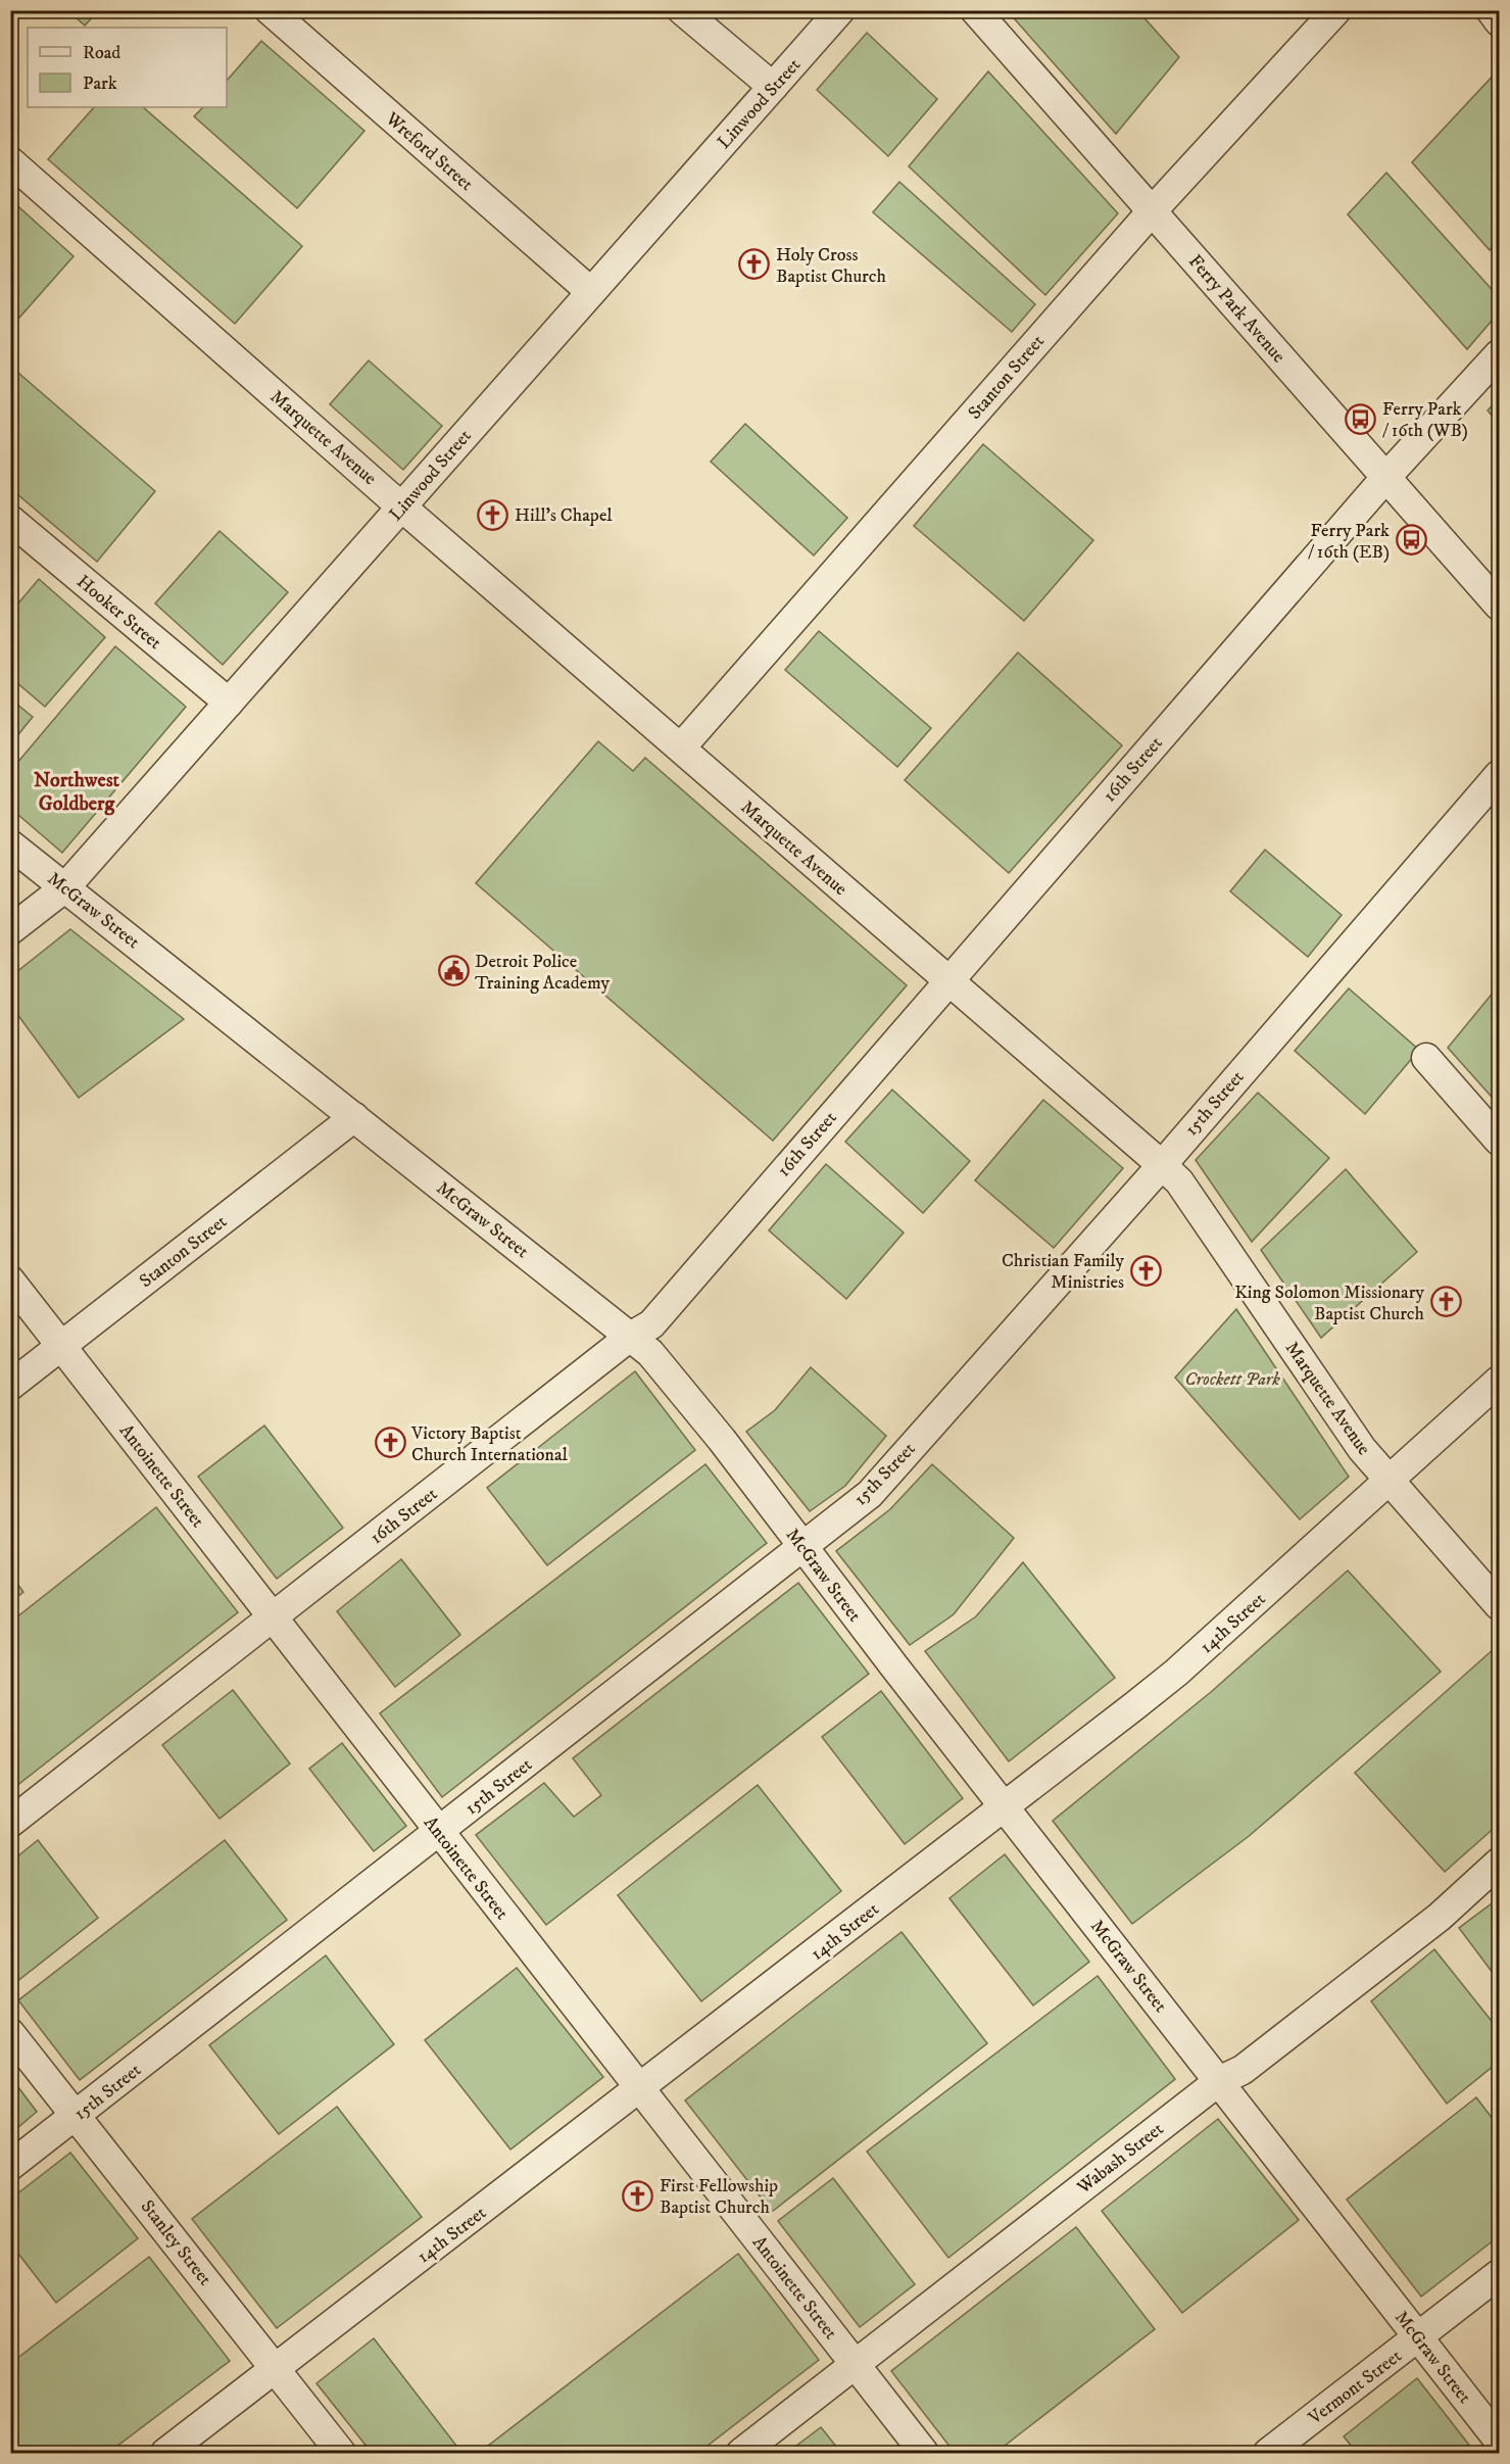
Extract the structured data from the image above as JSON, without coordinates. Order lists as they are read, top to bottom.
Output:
{
  "streets": {
    "street": [
      "Linwood Street",
      "Wreford Street",
      "Ferry Park Avenue",
      "Stanton Street",
      "Marquette Avenue",
      "Hooker Street",
      "16th Street",
      "McGraw Street",
      "15th Street",
      "Antoinette Street",
      "14th Street",
      "Wabash Street",
      "Stanley Street",
      "Vermont Street"
    ]
  },
  "crossings": [
    ["Linwood Street", "Wreford Street"],
    ["Linwood Street", "Marquette Avenue"],
    ["Linwood Street", "Hooker Street"],
    ["Linwood Street", "McGraw Street"],
    ["Ferry Park Avenue", "Stanton Street"],
    ["Ferry Park Avenue", "16th Street"],
    ["Stanton Street", "Marquette Avenue"],
    ["Stanton Street", "McGraw Street"],
    ["Stanton Street", "Antoinette Street"],
    ["Marquette Avenue", "16th Street"],
    ["Marquette Avenue", "15th Street"],
    ["Marquette Avenue", "14th Street"],
    ["16th Street", "McGraw Street"],
    ["16th Street", "Antoinette Street"],
    ["McGraw Street", "15th Street"],
    ["McGraw Street", "14th Street"],
    ["McGraw Street", "Wabash Street"],
    ["McGraw Street", "Vermont Street"],
    ["15th Street", "Antoinette Street"],
    ["15th Street", "Stanley Street"],
    ["Antoinette Street", "14th Street"],
    ["Antoinette Street", "Wabash Street"],
    ["14th Street", "Stanley Street"]
  ],
  "districts": ["Northwest Goldberg"],
  "parks": ["Crockett Park"],
  "places": {
    "church": [
      "Holy Cross Baptist Church",
      "Hill's Chapel",
      "Christian Family Ministries",
      "King Solomon Missionary Baptist Church",
      "Victory Baptist Church International",
      "First Fellowship Baptist Church"
    ],
    "bus stop": ["Ferry Park / 16th (WB)", "Ferry Park / 16th (EB)"],
    "public building": ["Detroit Police Training Academy"]
  },
  "legend": ["Road", "Park"]
}
